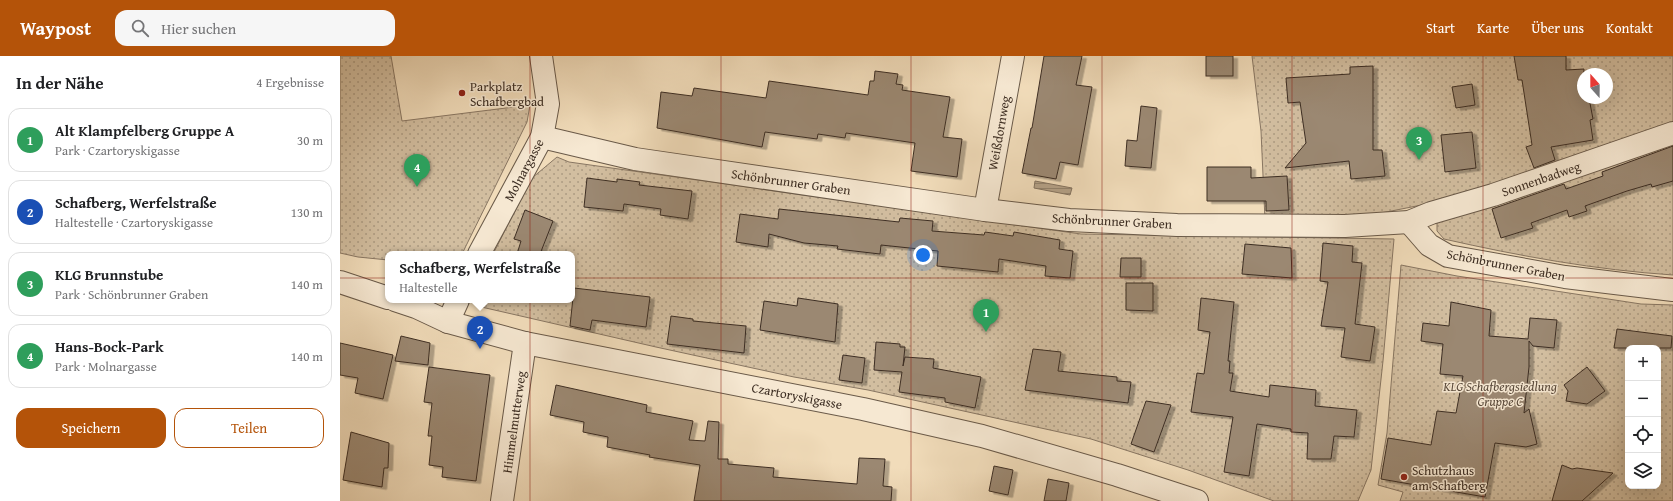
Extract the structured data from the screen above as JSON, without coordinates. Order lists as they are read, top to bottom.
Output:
{
  "streets": {
    "street": [
      "Weißdornweg",
      "Molnargasse",
      "Sonnenbadweg",
      "Schönbrunner Graben",
      "Czartoryskigasse",
      "Himmelmutterweg"
    ]
  },
  "crossings": [
    ["Weißdornweg", "Schönbrunner Graben"],
    ["Molnargasse", "Schönbrunner Graben"],
    ["Sonnenbadweg", "Schönbrunner Graben"],
    ["Czartoryskigasse", "Himmelmutterweg"]
  ],
  "parks": ["KLG Schafbergsiedlung Gruppe C"],
  "places": ["Parkplatz Schafbergbad", "Schutzhaus am Schafberg"],
  "north": "top",
  "page": {
    "header": "Waypost",
    "search": "Hier suchen",
    "nav": [
      "Start",
      "Karte",
      "Über uns",
      "Kontakt"
    ],
    "heading": ["In der Nähe", "4 Ergebnisse"],
    "list": [
      {
        "mark": "1",
        "name": "Alt Klampfelberg Gruppe A",
        "note": "Park · Czartoryskigasse",
        "value": "30 m"
      },
      {
        "mark": "2",
        "name": "Schafberg, Werfelstraße",
        "note": "Haltestelle · Czartoryskigasse",
        "value": "130 m"
      },
      {
        "mark": "3",
        "name": "KLG Brunnstube",
        "note": "Park · Schönbrunner Graben",
        "value": "140 m"
      },
      {
        "mark": "4",
        "name": "Hans-Bock-Park",
        "note": "Park · Molnargasse",
        "value": "140 m"
      }
    ],
    "pins": [
      "3",
      "4",
      "1",
      "2"
    ],
    "popup": ["Schafberg, Werfelstraße", "Haltestelle"],
    "map_buttons": ["+", "−"],
    "buttons": ["Speichern", "Teilen"]
  }
}
